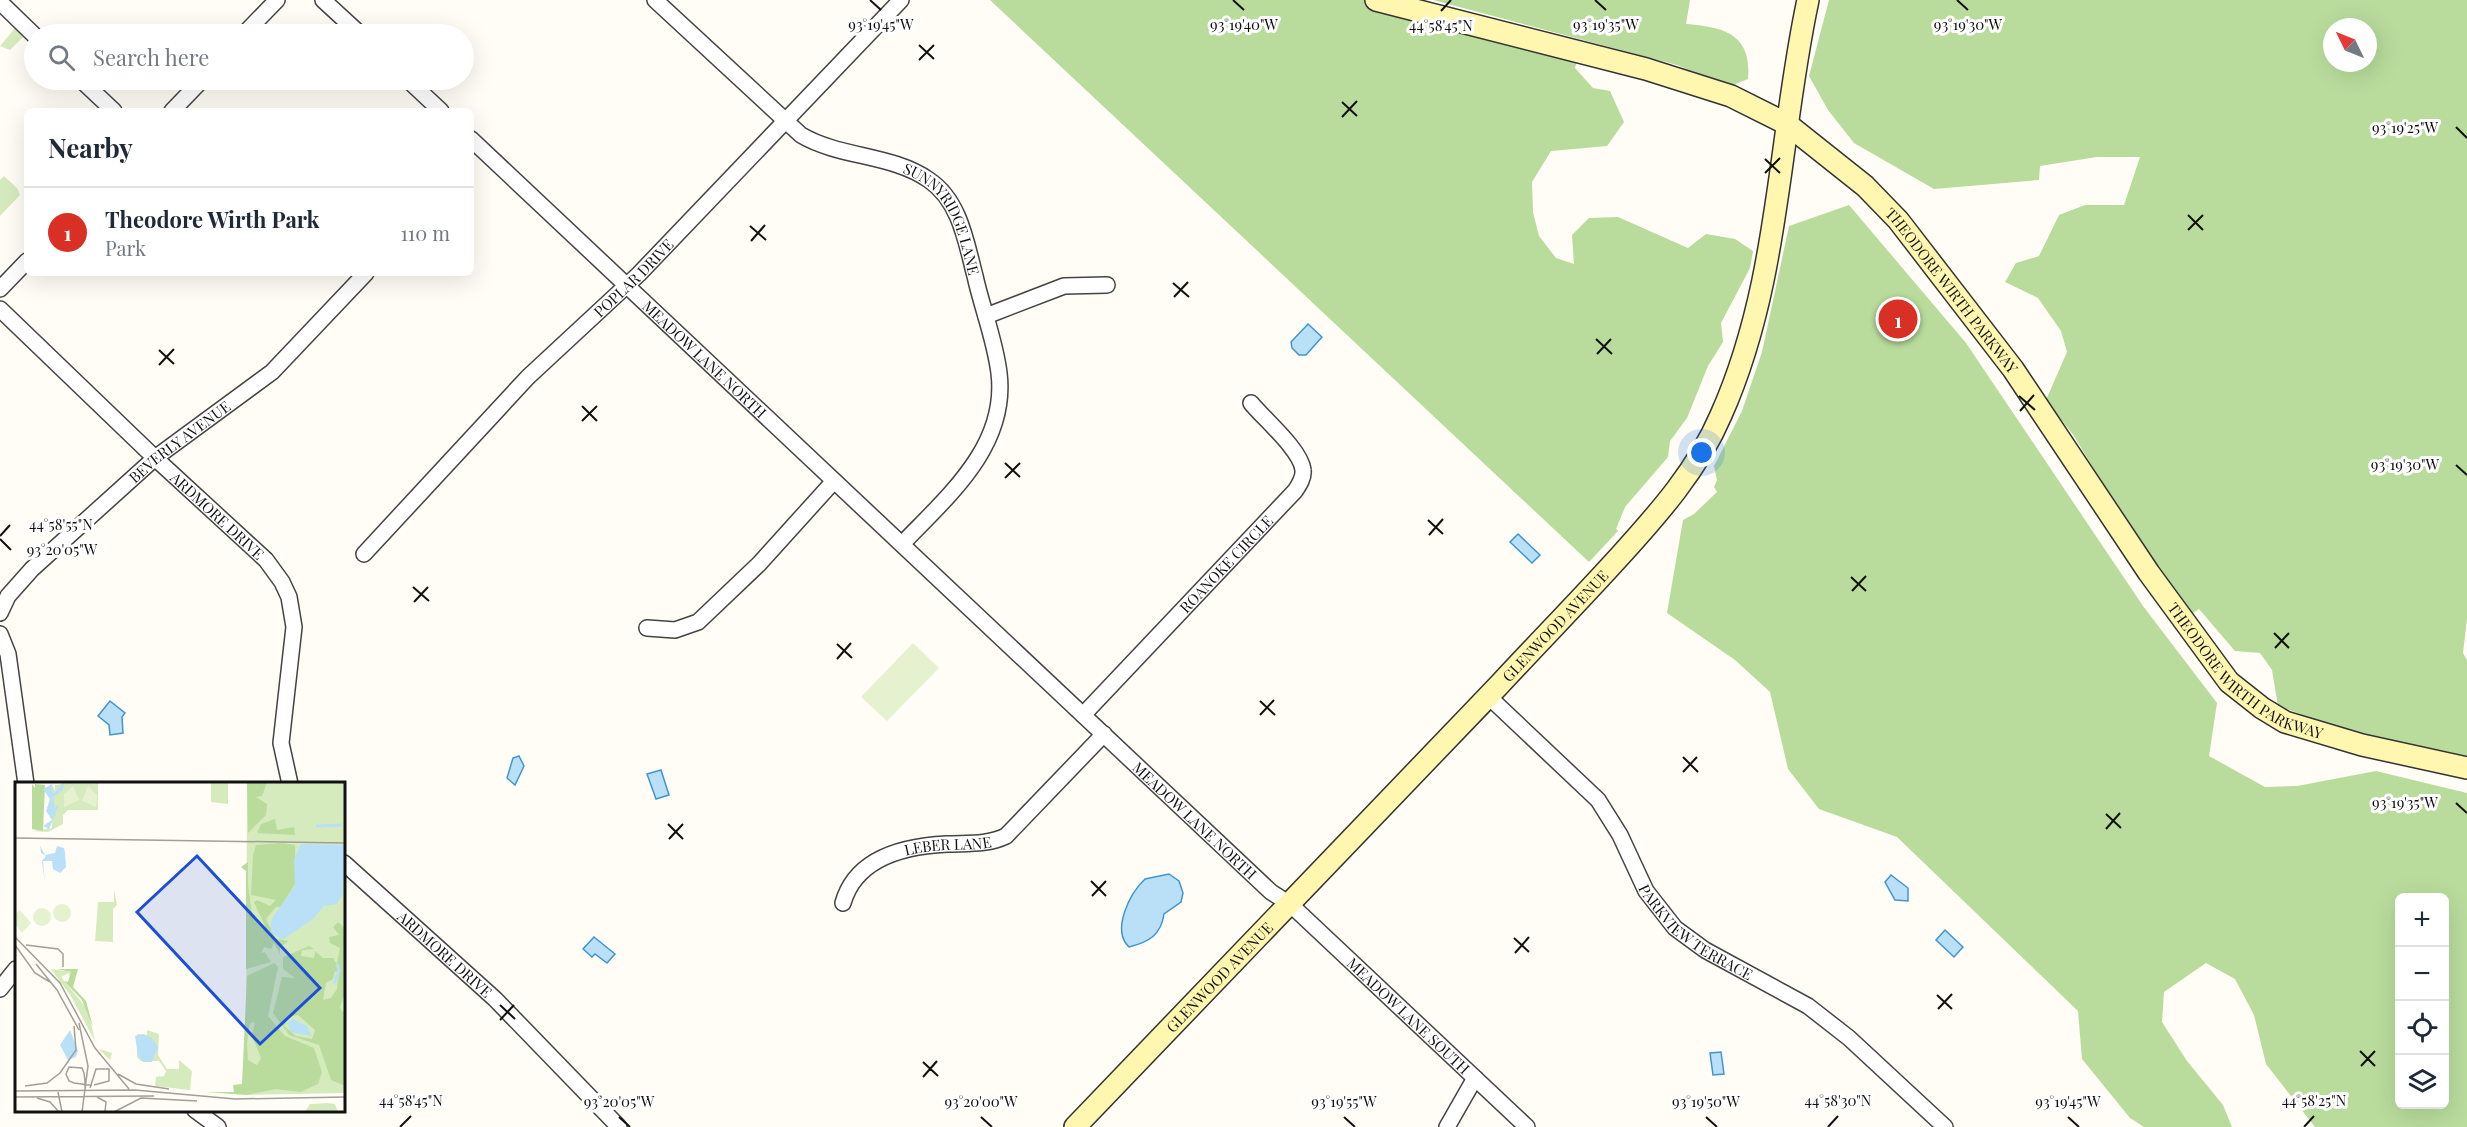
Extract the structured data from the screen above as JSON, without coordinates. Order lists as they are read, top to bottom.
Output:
{
  "streets": {
    "street": [
      "SUNNYRIDGE LANE",
      "POPLAR DRIVE",
      "THEODORE WIRTH PARKWAY",
      "MEADOW LANE NORTH",
      "BEVERLY AVENUE",
      "ARDMORE DRIVE",
      "ROANOKE CIRCLE",
      "GLENWOOD AVENUE",
      "LEBER LANE",
      "PARKVIEW TERRACE",
      "MEADOW LANE SOUTH"
    ]
  },
  "crossings": [
    ["SUNNYRIDGE LANE", "POPLAR DRIVE"],
    ["SUNNYRIDGE LANE", "MEADOW LANE NORTH"],
    ["POPLAR DRIVE", "MEADOW LANE NORTH"],
    ["THEODORE WIRTH PARKWAY", "GLENWOOD AVENUE"],
    ["MEADOW LANE NORTH", "ROANOKE CIRCLE"],
    ["MEADOW LANE NORTH", "GLENWOOD AVENUE"],
    ["MEADOW LANE NORTH", "LEBER LANE"],
    ["MEADOW LANE NORTH", "MEADOW LANE SOUTH"],
    ["BEVERLY AVENUE", "ARDMORE DRIVE"],
    ["GLENWOOD AVENUE", "PARKVIEW TERRACE"],
    ["GLENWOOD AVENUE", "MEADOW LANE SOUTH"]
  ],
  "north": "top left",
  "page": {
    "search": "Search here",
    "heading": "Nearby",
    "list": [
      {
        "mark": "1",
        "name": "Theodore Wirth Park",
        "note": "Park",
        "value": "110 m"
      }
    ],
    "pins": "1",
    "map_buttons": ["+", "−"]
  },
  "coordinates": [
    "93°19'45\"W",
    "93°19'40\"W",
    "93°19'35\"W",
    "93°19'30\"W",
    "44°58'45\"N",
    "93°19'25\"W",
    "44°58'55\"N",
    "93°20'05\"W",
    "44°58'30\"N",
    "44°58'25\"N",
    "93°20'00\"W",
    "93°19'55\"W",
    "93°19'50\"W"
  ]
}
